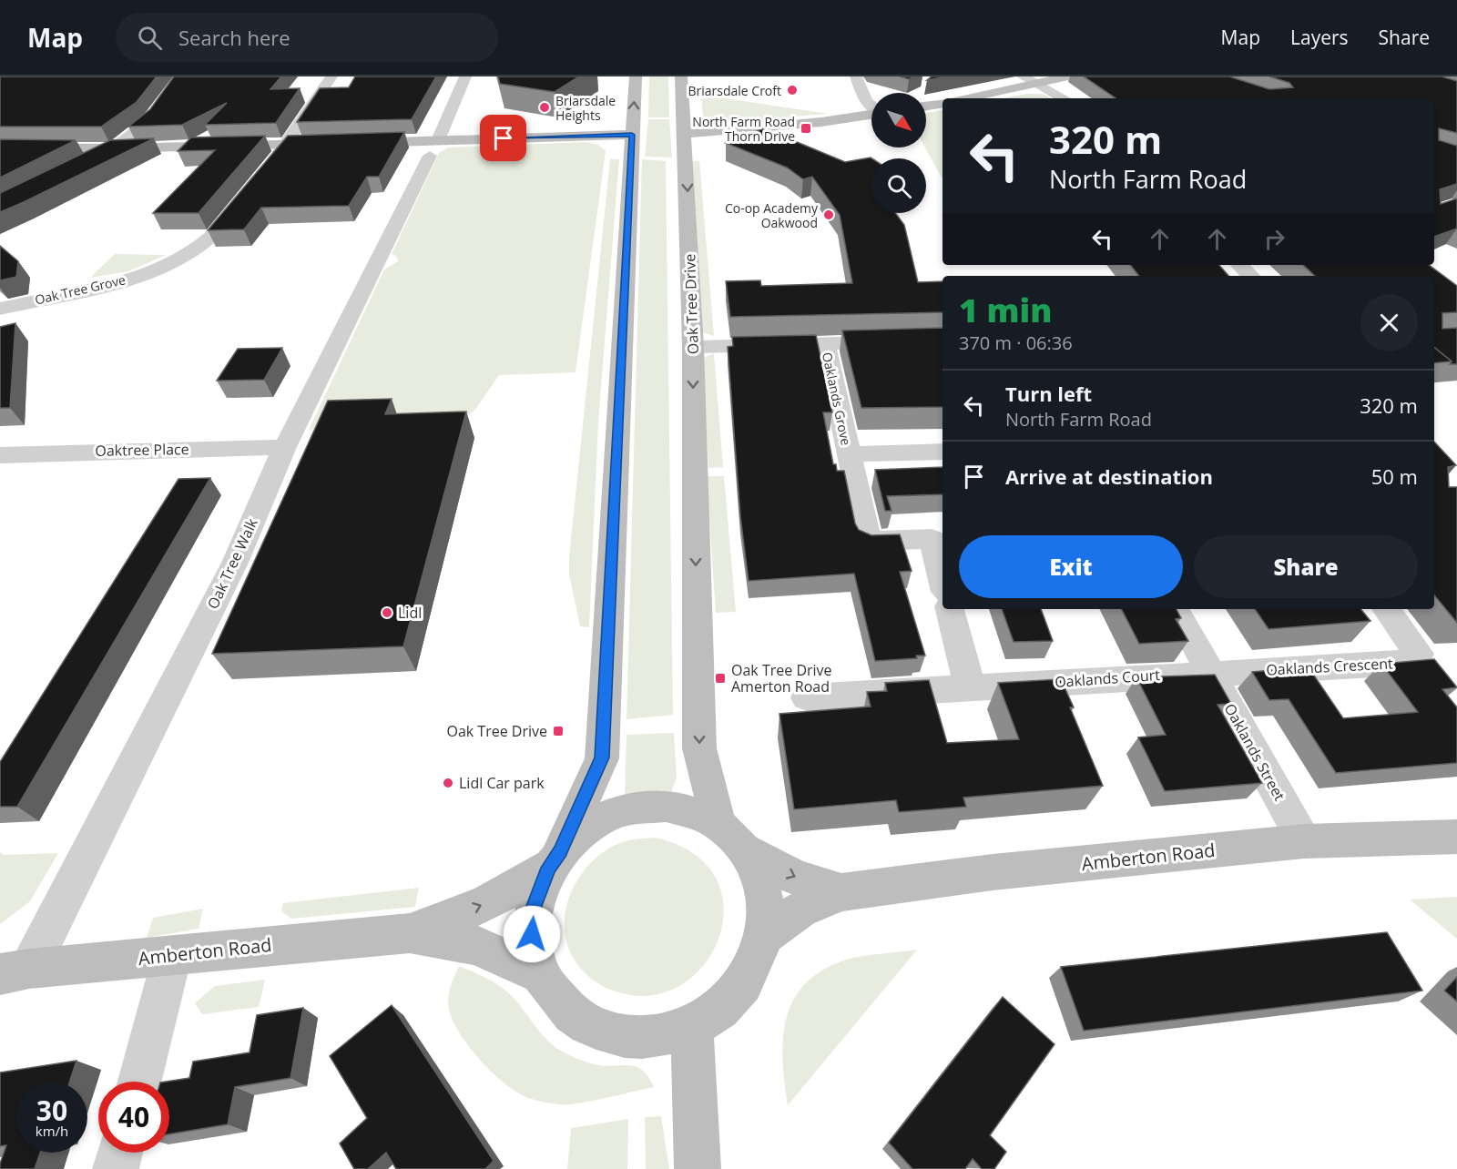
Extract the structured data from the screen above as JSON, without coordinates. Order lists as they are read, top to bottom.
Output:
{
  "streets": {
    "street": [
      "Oak Tree Grove",
      "Oak Tree Drive",
      "Oaklands Grove",
      "Oaktree Place",
      "Oak Tree Walk",
      "Oaklands Crescent",
      "Oaklands Court",
      "Oaklands Street",
      "Amberton Road"
    ]
  },
  "crossings": [
    ["Oak Tree Drive", "Amberton Road"],
    ["Oaktree Place", "Oak Tree Walk"],
    ["Oak Tree Walk", "Amberton Road"],
    ["Oaklands Crescent", "Oaklands Court"],
    ["Oaklands Crescent", "Oaklands Street"],
    ["Oaklands Court", "Oaklands Street"],
    ["Oaklands Street", "Amberton Road"]
  ],
  "places": {
    "other": [
      "Briarsdale Croft",
      "Briarsdale Heights",
      "Co-op Academy Oakwood",
      "Lidl",
      "Lidl Car park"
    ],
    "transit": ["North Farm Road Thorn Drive", "Oak Tree Drive Amerton Road", "Oak Tree Drive"]
  },
  "north": "bottom right",
  "page": {
    "header": "Map",
    "search": "Search here",
    "nav": ["Map", "Layers", "Share"],
    "turn": ["320 m", "North Farm Road"],
    "heading": ["1 min", "370 m · 06:36"],
    "list": [
      {
        "name": "Turn left",
        "note": "North Farm Road",
        "value": "320 m"
      },
      {
        "name": "Arrive at destination",
        "value": "50 m"
      }
    ],
    "buttons": ["Exit", "Share"],
    "speed": "30 km/h",
    "limit": "40"
  }
}
